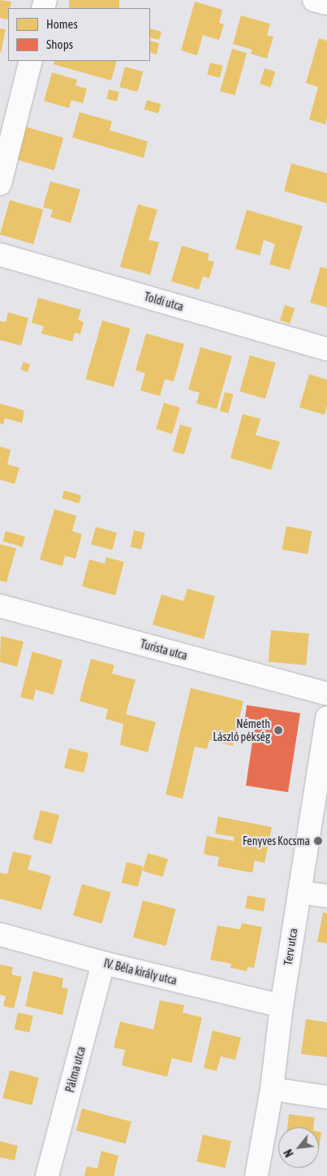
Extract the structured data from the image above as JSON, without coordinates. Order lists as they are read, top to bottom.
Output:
{
  "streets": {
    "street": [
      "Toldi utca",
      "Turista utca",
      "Terv utca",
      "IV. Béla király utca",
      "Pálma utca"
    ]
  },
  "crossings": [
    ["Terv utca", "IV. Béla király utca"],
    ["IV. Béla király utca", "Pálma utca"]
  ],
  "places": ["Németh László pékség", "Fenyves Kocsma"],
  "legend": ["Homes", "Shops"],
  "north": "bottom left"
}
